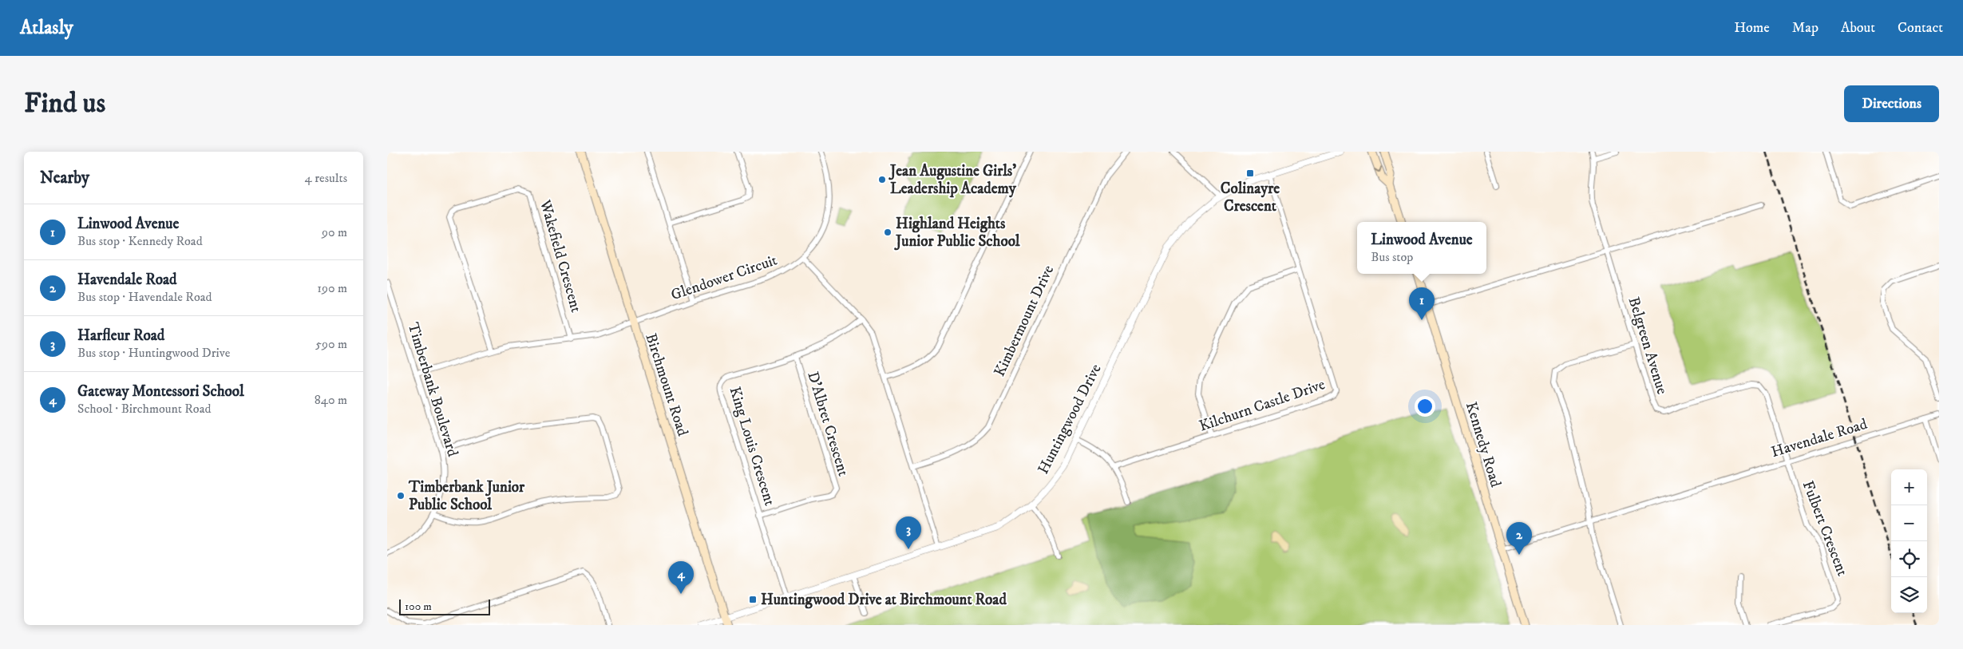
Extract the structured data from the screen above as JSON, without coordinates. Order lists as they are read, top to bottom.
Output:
{
  "streets": {
    "main road": ["Birchmount Road", "Kennedy Road"],
    "street": [
      "Wakefield Crescent",
      "Glendower Circuit",
      "Kimbermount Drive",
      "Belgreen Avenue",
      "Timberbank Boulevard",
      "Kilchurn Castle Drive",
      "Huntingwood Drive",
      "D'Albret Crescent",
      "Havendale Road",
      "King Louis Crescent",
      "Fulbert Crescent"
    ]
  },
  "crossings": [
    ["Wakefield Crescent", "Glendower Circuit"],
    ["Glendower Circuit", "Birchmount Road"],
    ["Glendower Circuit", "Timberbank Boulevard"],
    ["Belgreen Avenue", "Havendale Road"],
    ["Belgreen Avenue", "Fulbert Crescent"],
    ["Birchmount Road", "Huntingwood Drive"],
    ["Kilchurn Castle Drive", "Huntingwood Drive"],
    ["Huntingwood Drive", "King Louis Crescent"],
    ["D'Albret Crescent", "King Louis Crescent"],
    ["Havendale Road", "Kennedy Road"],
    ["Havendale Road", "Fulbert Crescent"]
  ],
  "places": {
    "transit": ["Colinayre Crescent", "Huntingwood Drive at Birchmount Road"],
    "other": ["Jean Augustine Girls' Leadership Academy", "Highland Heights Junior Public School", "Timberbank Junior Public School"]
  },
  "scale_bar": "100 m",
  "page": {
    "header": "Atlasly",
    "nav": [
      "Home",
      "Map",
      "About",
      "Contact"
    ],
    "buttons": "Directions",
    "title": "Find us",
    "heading": ["Nearby", "4 results"],
    "list": [
      {
        "mark": "1",
        "name": "Linwood Avenue",
        "note": "Bus stop · Kennedy Road",
        "value": "90 m"
      },
      {
        "mark": "2",
        "name": "Havendale Road",
        "note": "Bus stop · Havendale Road",
        "value": "190 m"
      },
      {
        "mark": "3",
        "name": "Harfleur Road",
        "note": "Bus stop · Huntingwood Drive",
        "value": "590 m"
      },
      {
        "mark": "4",
        "name": "Gateway Montessori School",
        "note": "School · Birchmount Road",
        "value": "840 m"
      }
    ],
    "popup": ["Linwood Avenue", "Bus stop"],
    "pins": [
      "1",
      "3",
      "2",
      "4"
    ],
    "map_buttons": ["+", "−"],
    "scale": "100 m"
  }
}
